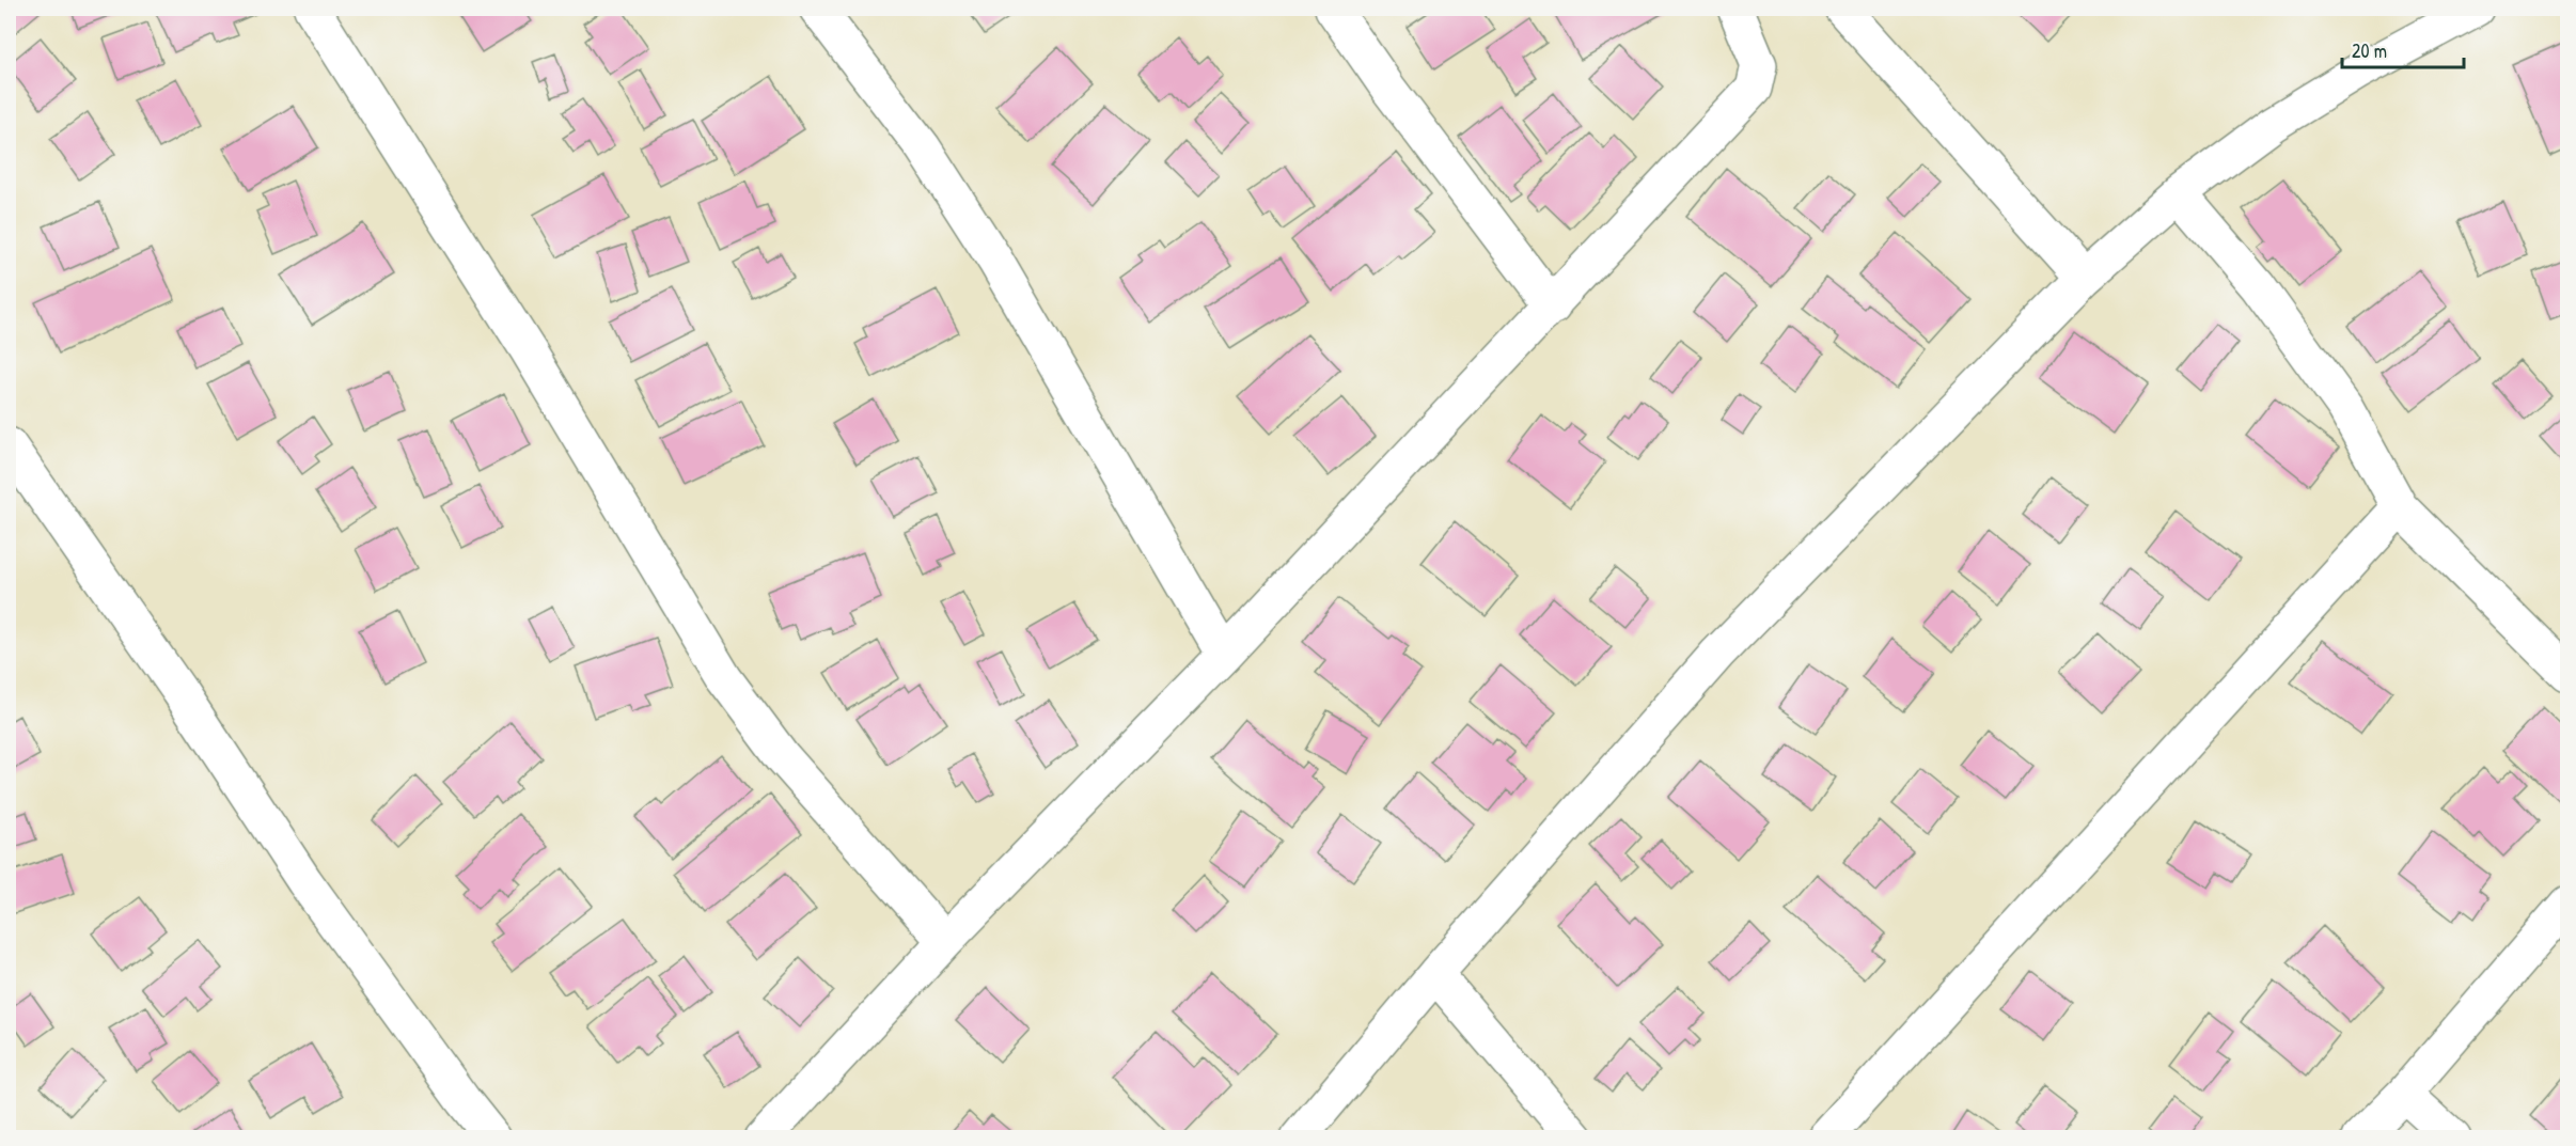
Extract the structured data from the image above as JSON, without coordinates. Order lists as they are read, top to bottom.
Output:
{
  "scale_bar": "20 m"
}
